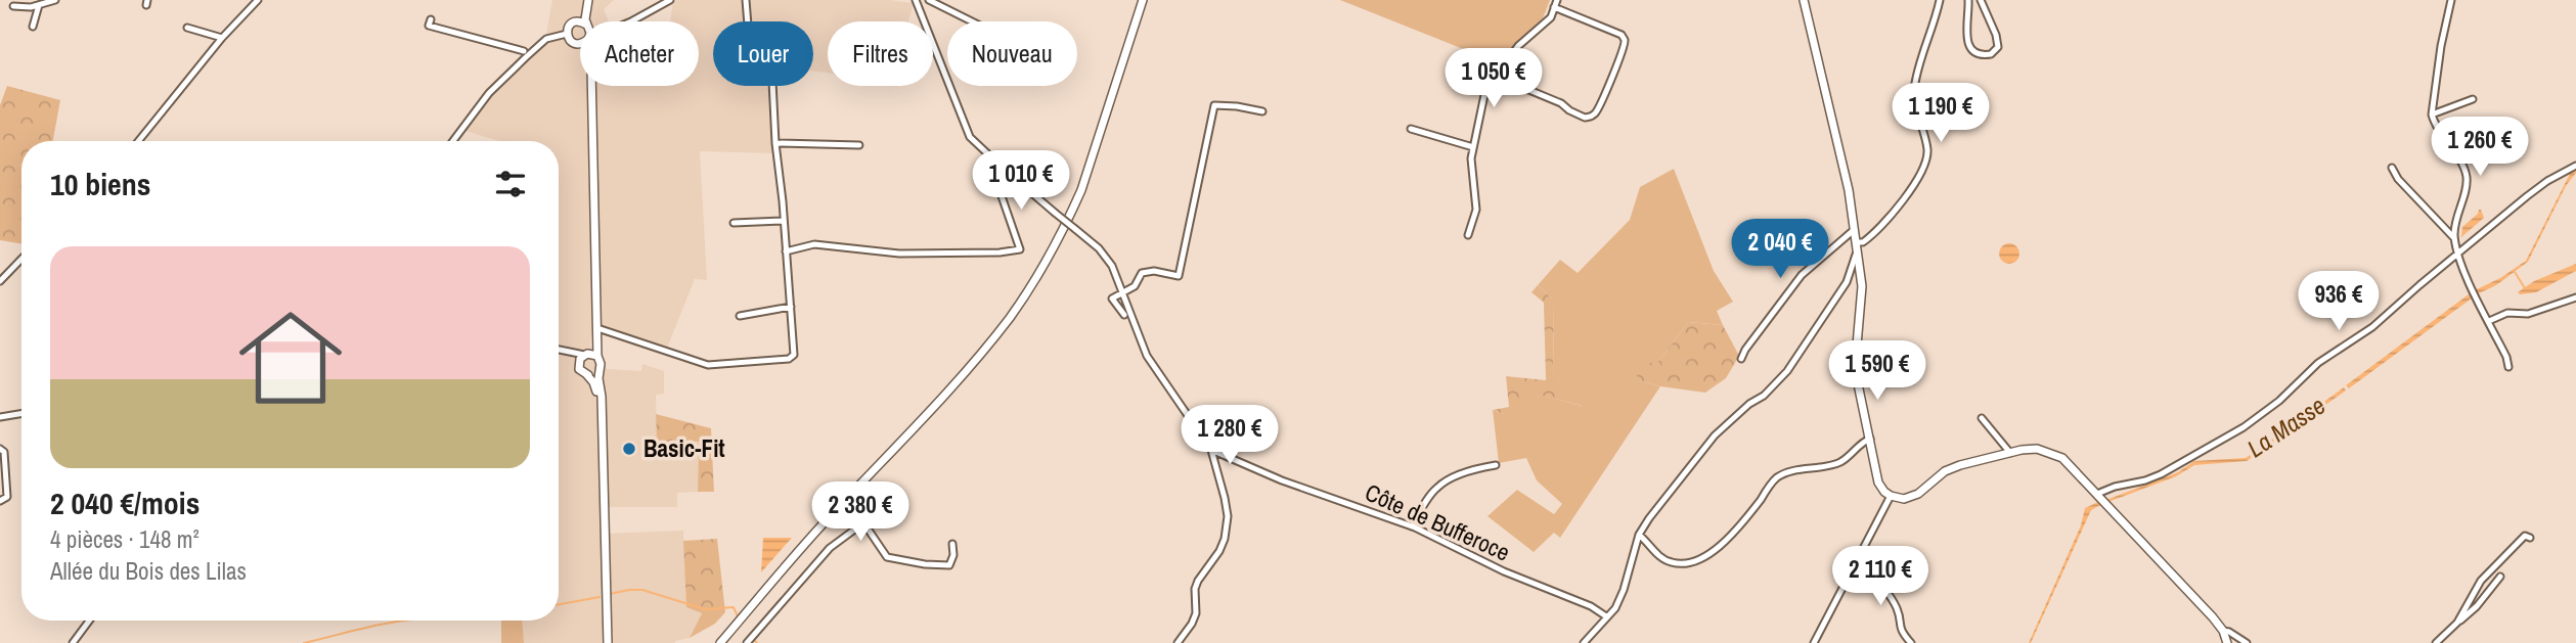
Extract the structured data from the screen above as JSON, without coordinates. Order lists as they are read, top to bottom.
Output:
{
  "streets": {
    "street": ["Côte de Bufferoce"]
  },
  "water": ["La Masse"],
  "places": ["Basic-Fit"],
  "page": {
    "chip": [
      "Acheter",
      "Louer",
      "Filtres",
      "Nouveau"
    ],
    "price": [
      "1 050 €",
      "1 190 €",
      "1 260 €",
      "1 010 €",
      "2 040 €",
      "936 €",
      "1 590 €",
      "1 280 €",
      "2 380 €",
      "2 110 €"
    ],
    "heading": "10 biens",
    "list": [
      {
        "name": "2 040 €/mois",
        "note": "4 pièces · 148 m² · Allée du Bois des Lilas"
      }
    ]
  }
}
